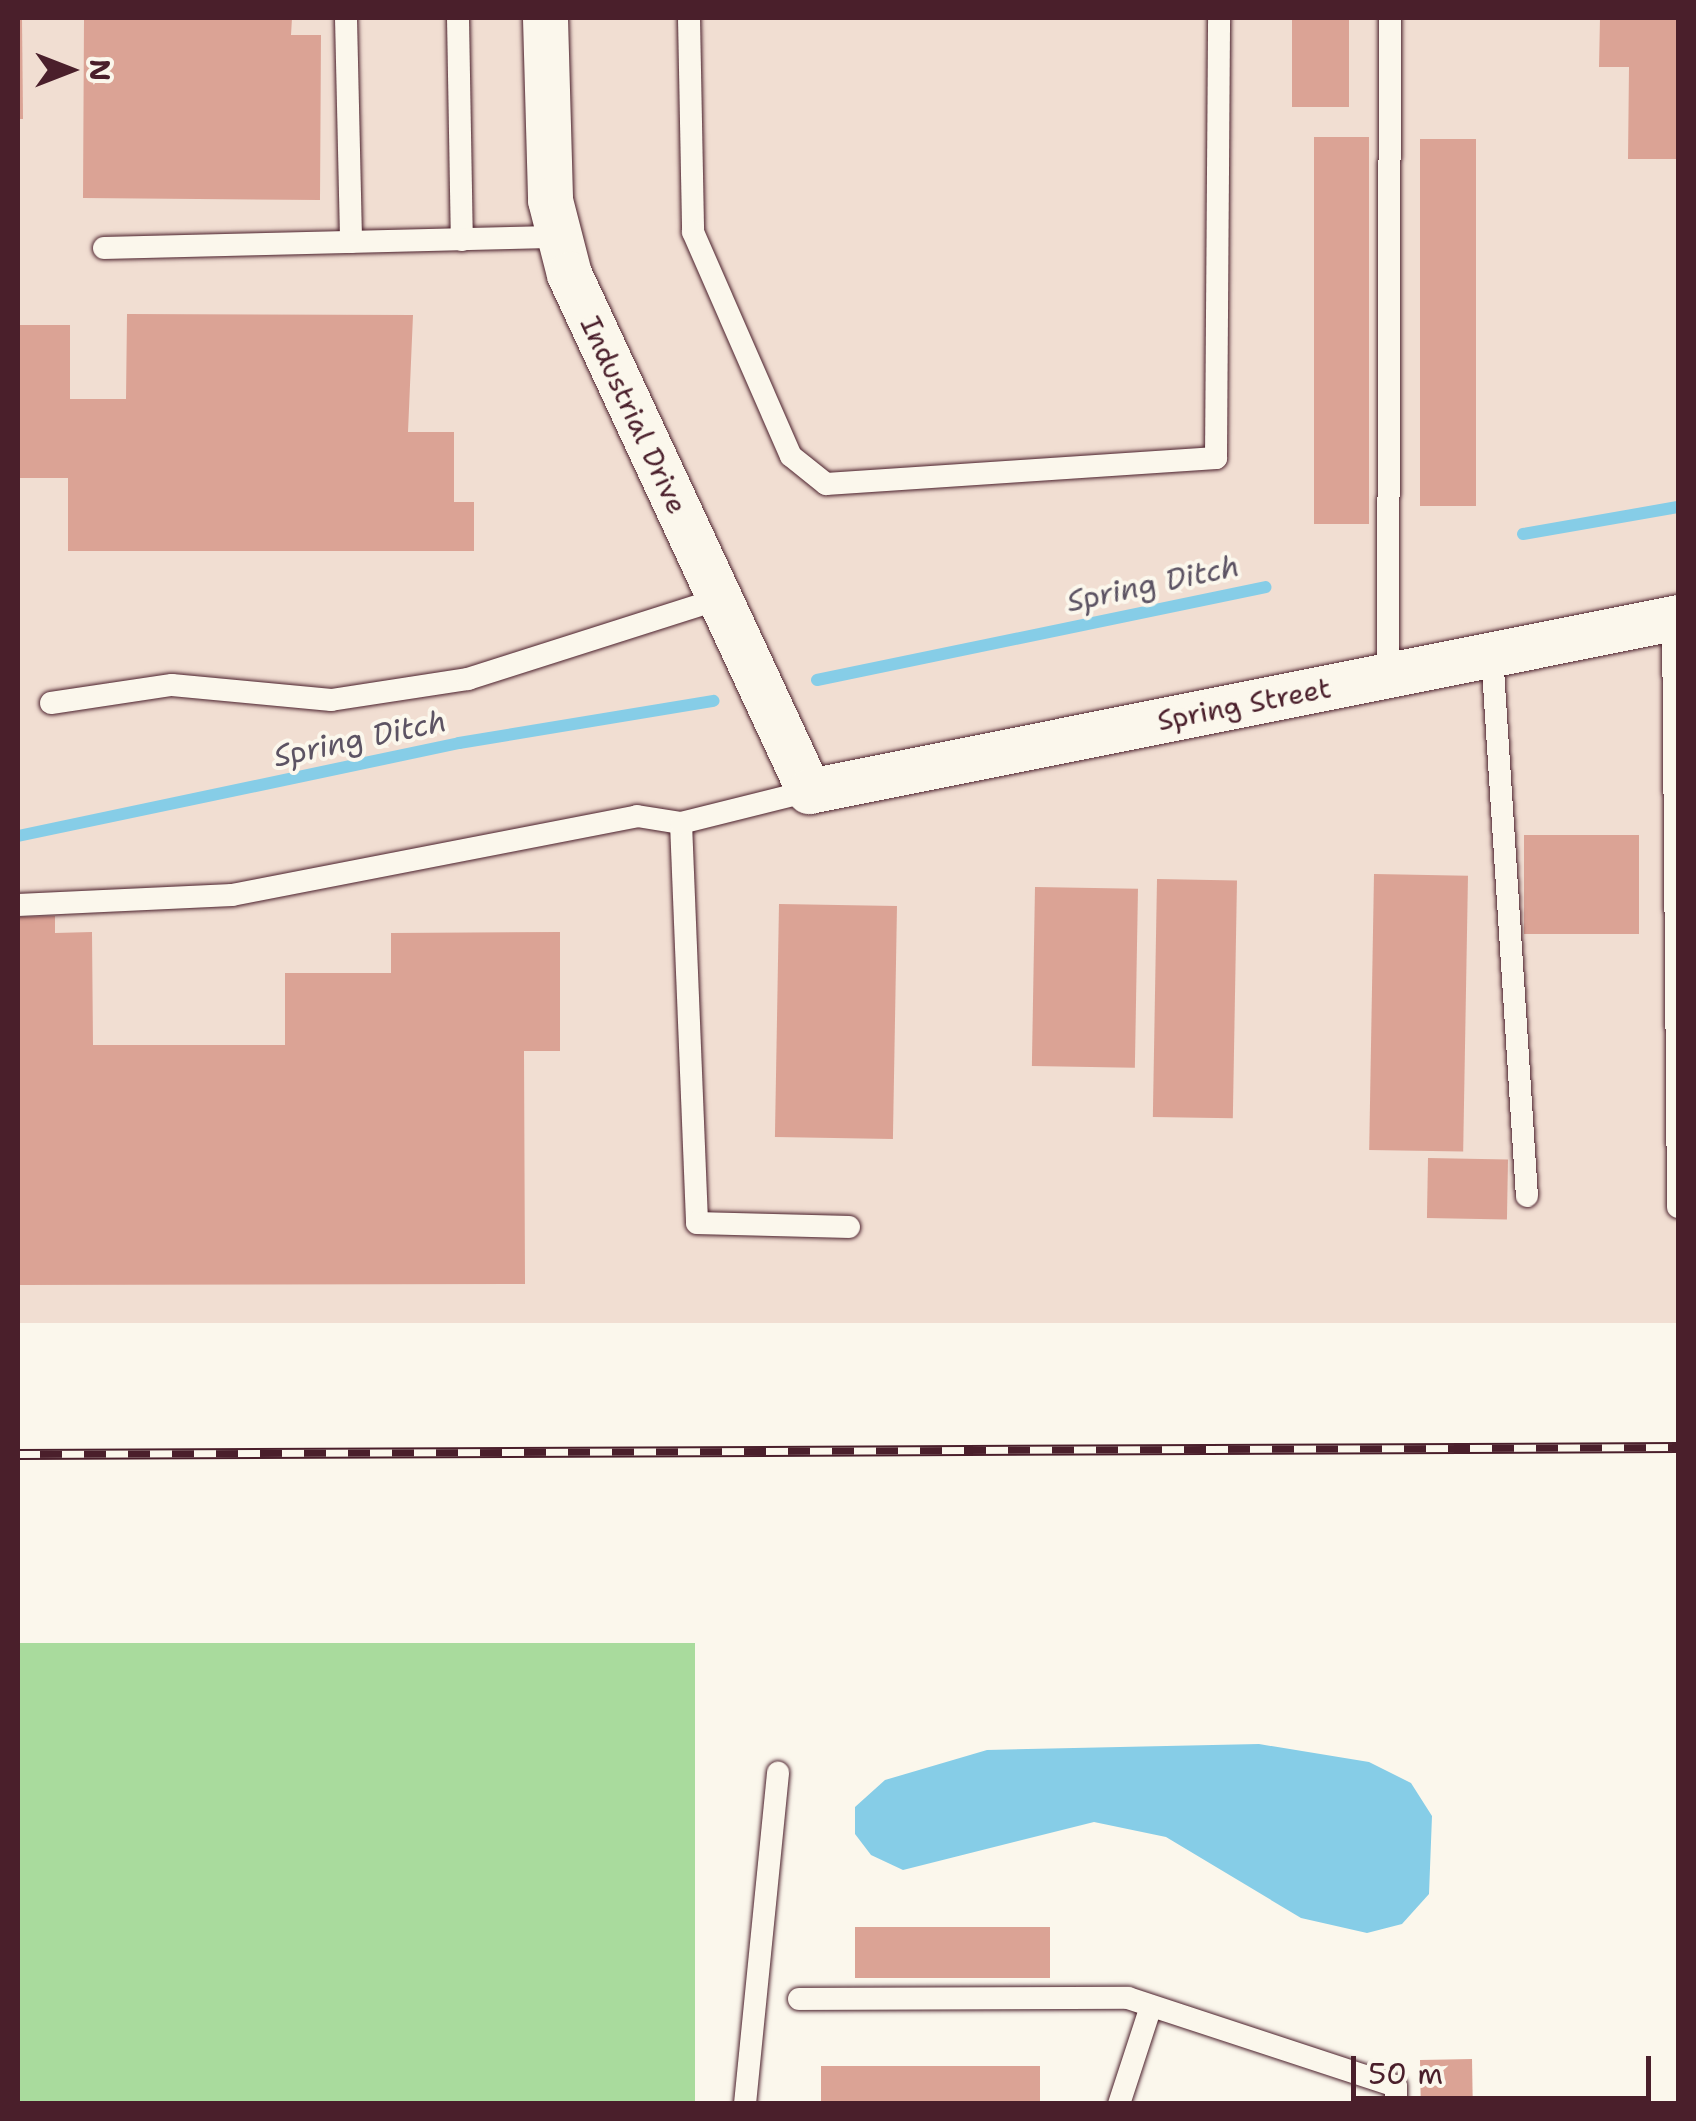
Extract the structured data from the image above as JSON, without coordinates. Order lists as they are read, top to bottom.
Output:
{
  "streets": {
    "street": ["Industrial Drive", "Spring Street"]
  },
  "crossings": [
    ["Industrial Drive", "Spring Street"]
  ],
  "water": ["Spring Ditch"],
  "scale_bar": "50 m",
  "north": "right"
}
